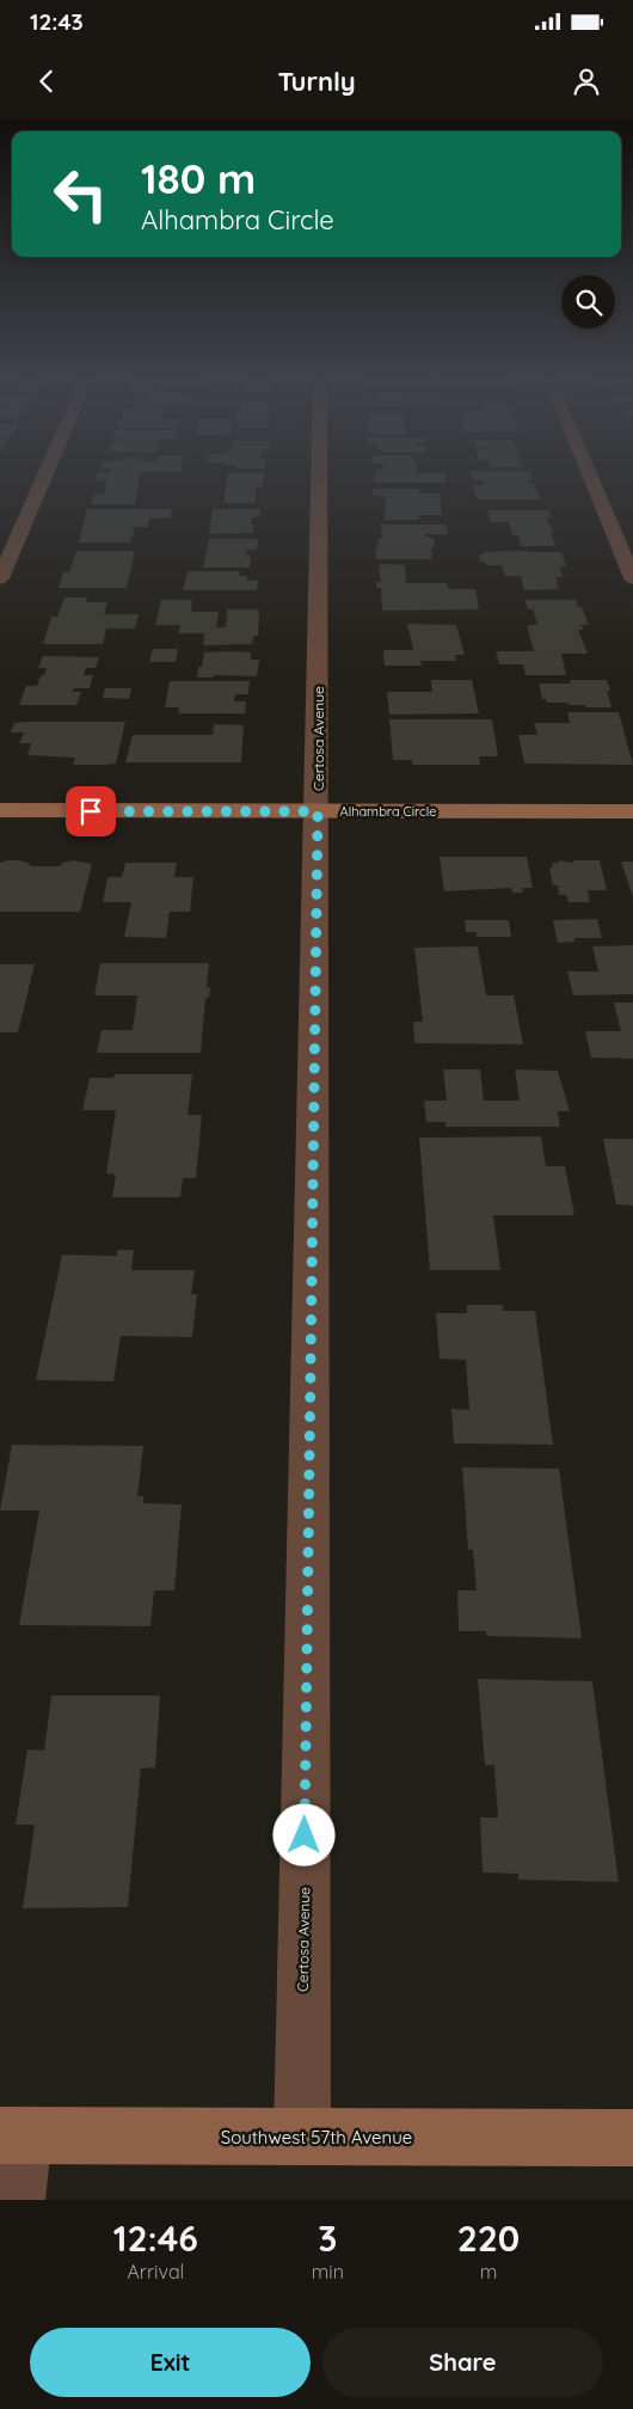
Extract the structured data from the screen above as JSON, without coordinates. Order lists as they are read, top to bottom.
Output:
{
  "streets": {
    "street": ["Certosa Avenue", "Alhambra Circle", "Southwest 57th Avenue"]
  },
  "crossings": [
    ["Certosa Avenue", "Alhambra Circle"],
    ["Certosa Avenue", "Southwest 57th Avenue"]
  ],
  "page": {
    "status": "12:43",
    "header": "Turnly",
    "turn": ["180 m", "Alhambra Circle"],
    "eta": [
      "12:46",
      "Arrival",
      "3",
      "min",
      "220",
      "m"
    ],
    "buttons": ["Exit", "Share"]
  }
}
